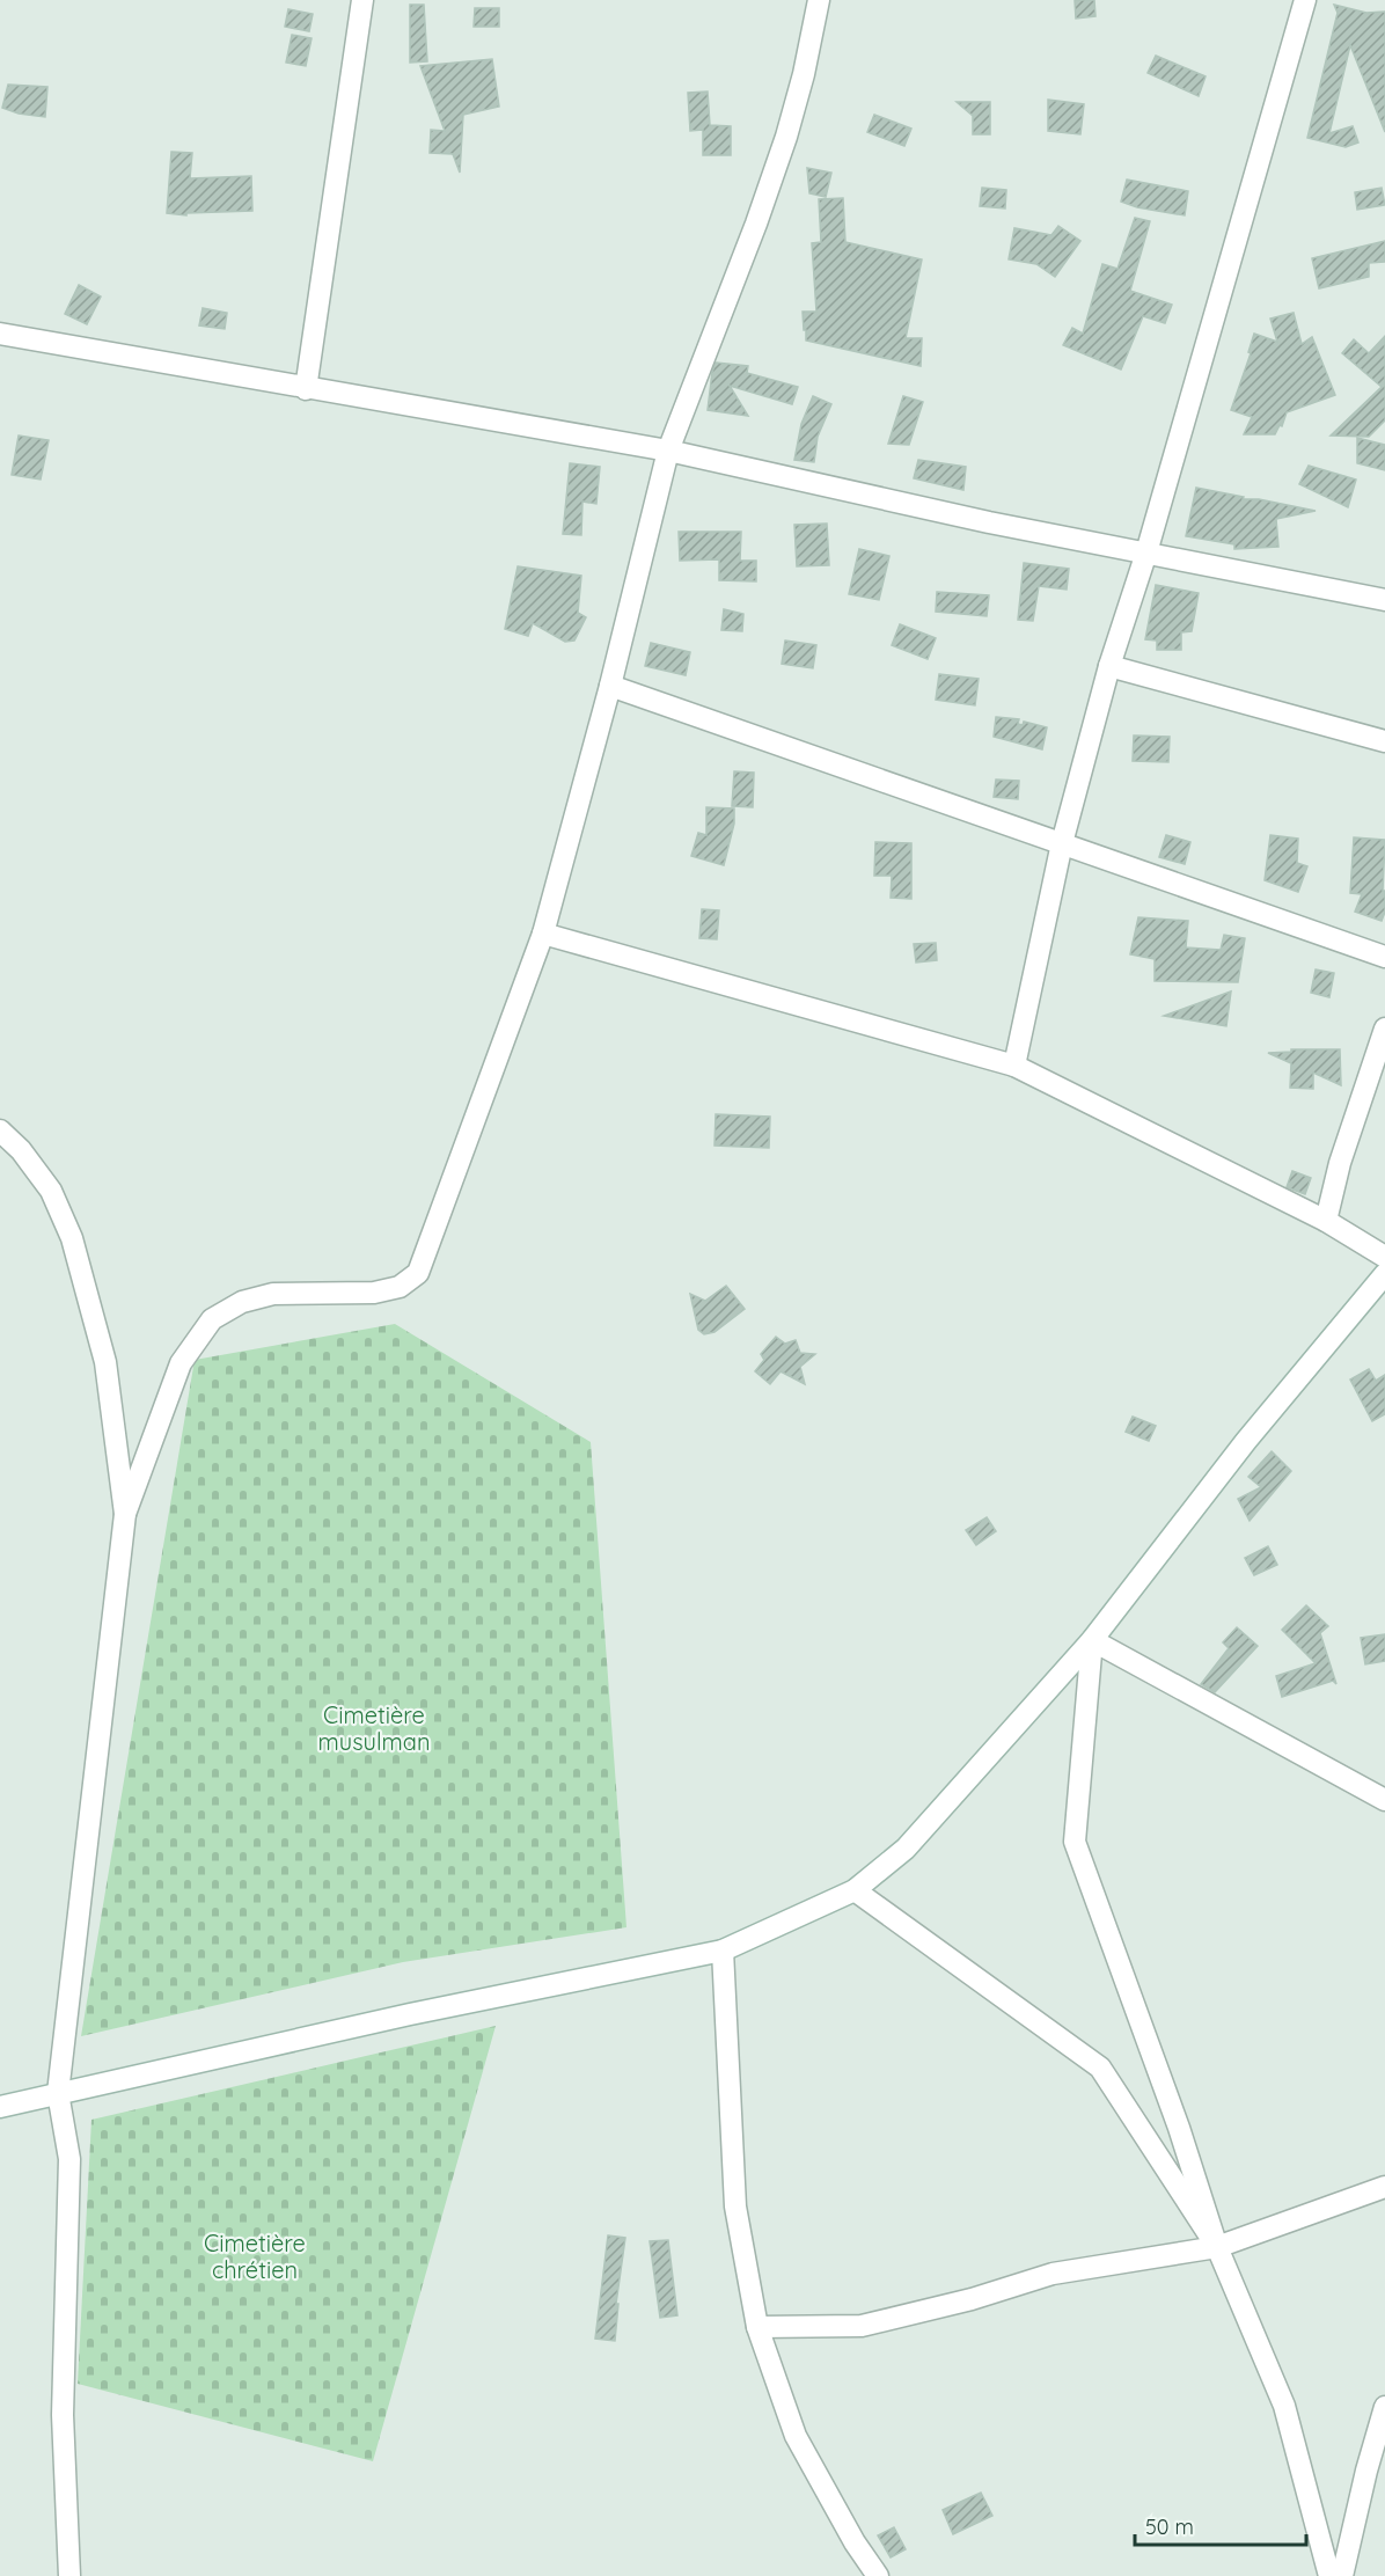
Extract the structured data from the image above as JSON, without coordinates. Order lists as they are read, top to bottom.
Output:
{
  "parks": ["Cimetière musulman", "Cimetière chrétien"],
  "scale_bar": "50 m"
}
